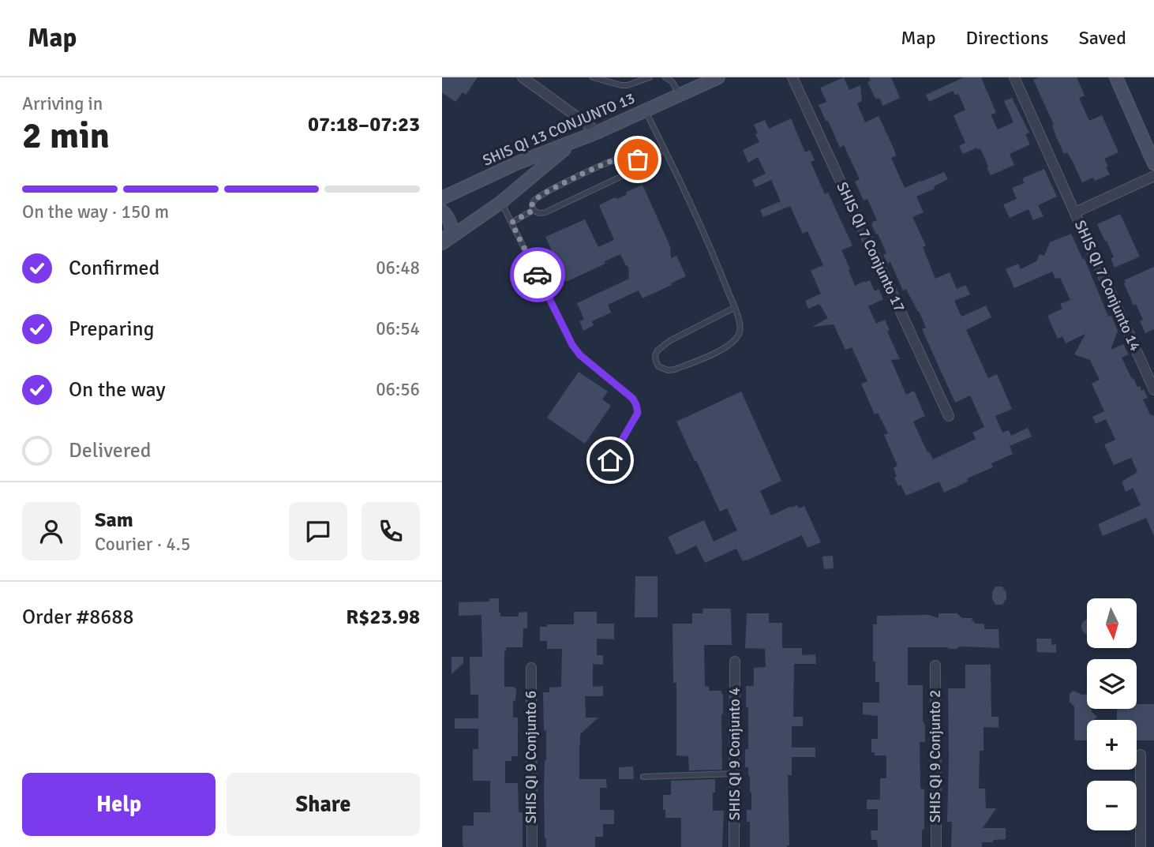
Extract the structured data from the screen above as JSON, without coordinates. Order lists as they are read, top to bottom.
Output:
{
  "streets": {
    "street": [
      "SHIS QI 13 CONJUNTO 13",
      "SHIS QI 7 Conjunto 17",
      "SHIS QI 7 Conjunto 14",
      "SHIS QI 9 Conjunto 4",
      "SHIS QI 9 Conjunto 2",
      "SHIS QI 9 Conjunto 6"
    ]
  },
  "north": "bottom",
  "page": {
    "header": "Map",
    "nav": ["Map", "Directions", "Saved"],
    "heading": ["2 min", "Arriving in", "07:18–07:23"],
    "panel": [
      "Sam",
      "Courier · 4.5",
      "Order #8688",
      "R$23.98"
    ],
    "bar": "On the way · 150 m",
    "list": [
      ["Confirmed", "06:48"],
      ["Preparing", "06:54"],
      ["On the way", "06:56"],
      "Delivered"
    ],
    "map_buttons": ["+", "−"],
    "buttons": ["Help", "Share"]
  }
}
